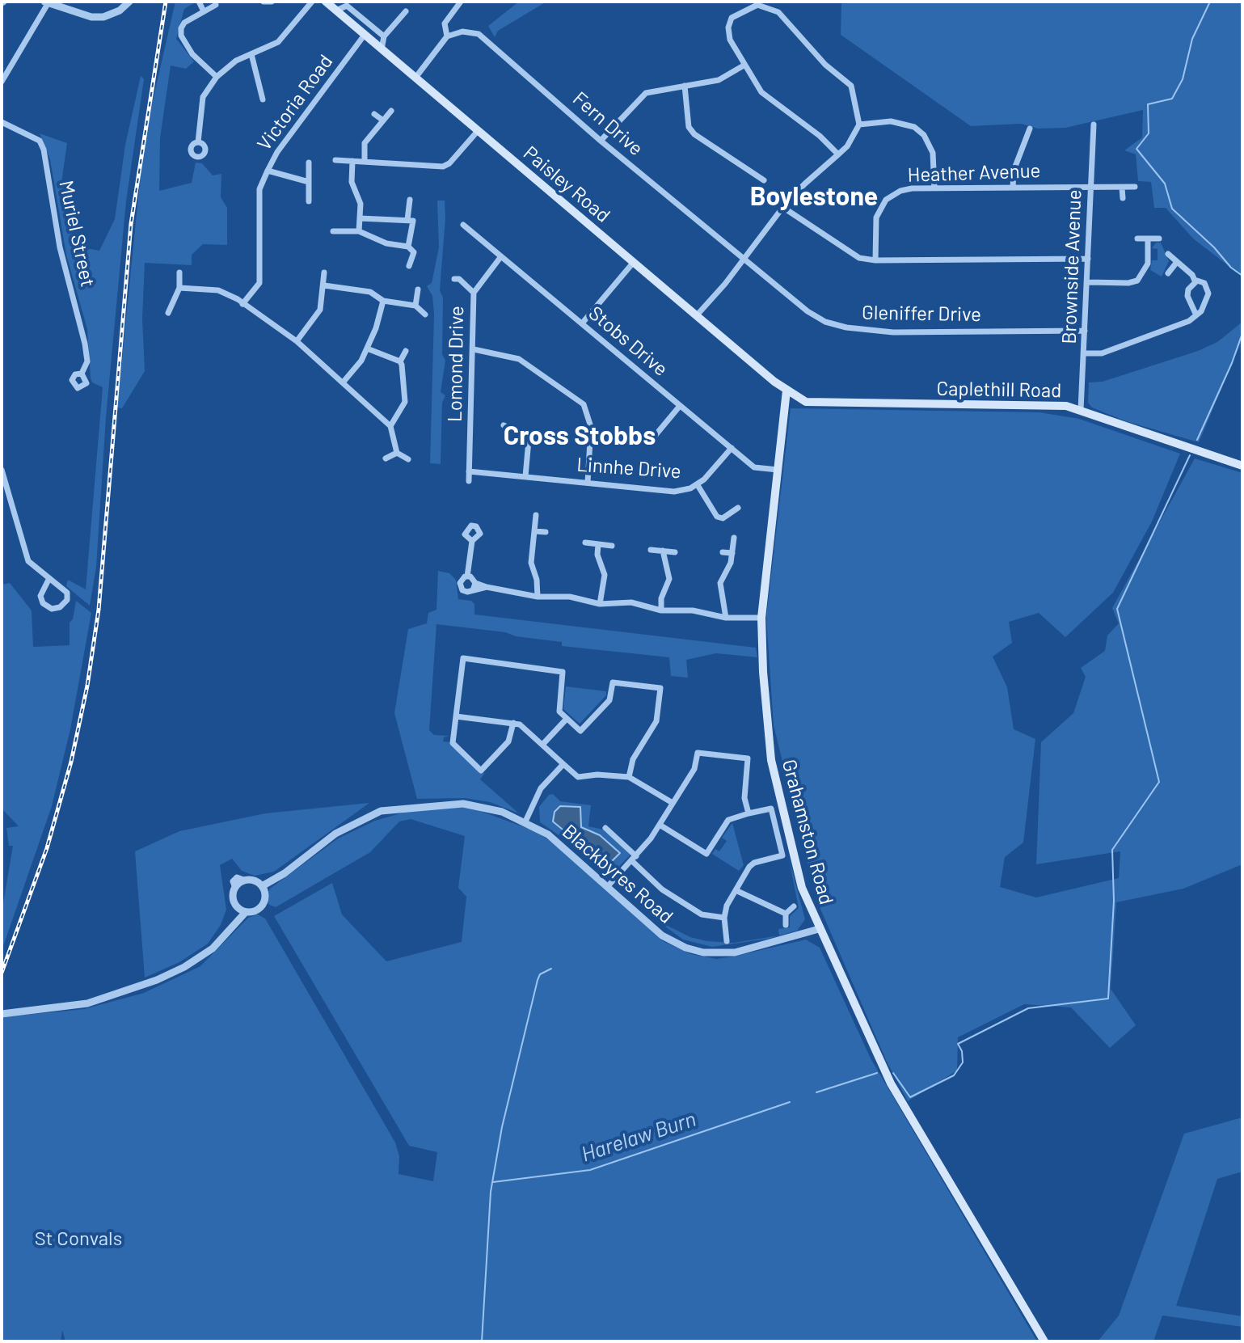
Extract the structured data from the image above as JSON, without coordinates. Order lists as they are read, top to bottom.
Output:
{
  "streets": {
    "main road": ["Paisley Road", "Caplethill Road", "Grahamston Road"],
    "street": [
      "Victoria Road",
      "Fern Drive",
      "Heather Avenue",
      "Muriel Street",
      "Brownside Avenue",
      "Gleniffer Drive",
      "Stobs Drive",
      "Lomond Drive",
      "Linnhe Drive",
      "Blackbyres Road"
    ]
  },
  "crossings": [
    ["Victoria Road", "Paisley Road"],
    ["Fern Drive", "Gleniffer Drive"],
    ["Heather Avenue", "Brownside Avenue"],
    ["Paisley Road", "Caplethill Road"],
    ["Paisley Road", "Grahamston Road"],
    ["Brownside Avenue", "Gleniffer Drive"],
    ["Brownside Avenue", "Caplethill Road"],
    ["Stobs Drive", "Lomond Drive"],
    ["Stobs Drive", "Linnhe Drive"],
    ["Stobs Drive", "Grahamston Road"],
    ["Lomond Drive", "Linnhe Drive"],
    ["Caplethill Road", "Grahamston Road"],
    ["Grahamston Road", "Blackbyres Road"]
  ],
  "districts": ["Boylestone", "Cross Stobbs"],
  "water": ["Harelaw Burn"],
  "parks": ["St Convals"]
}
